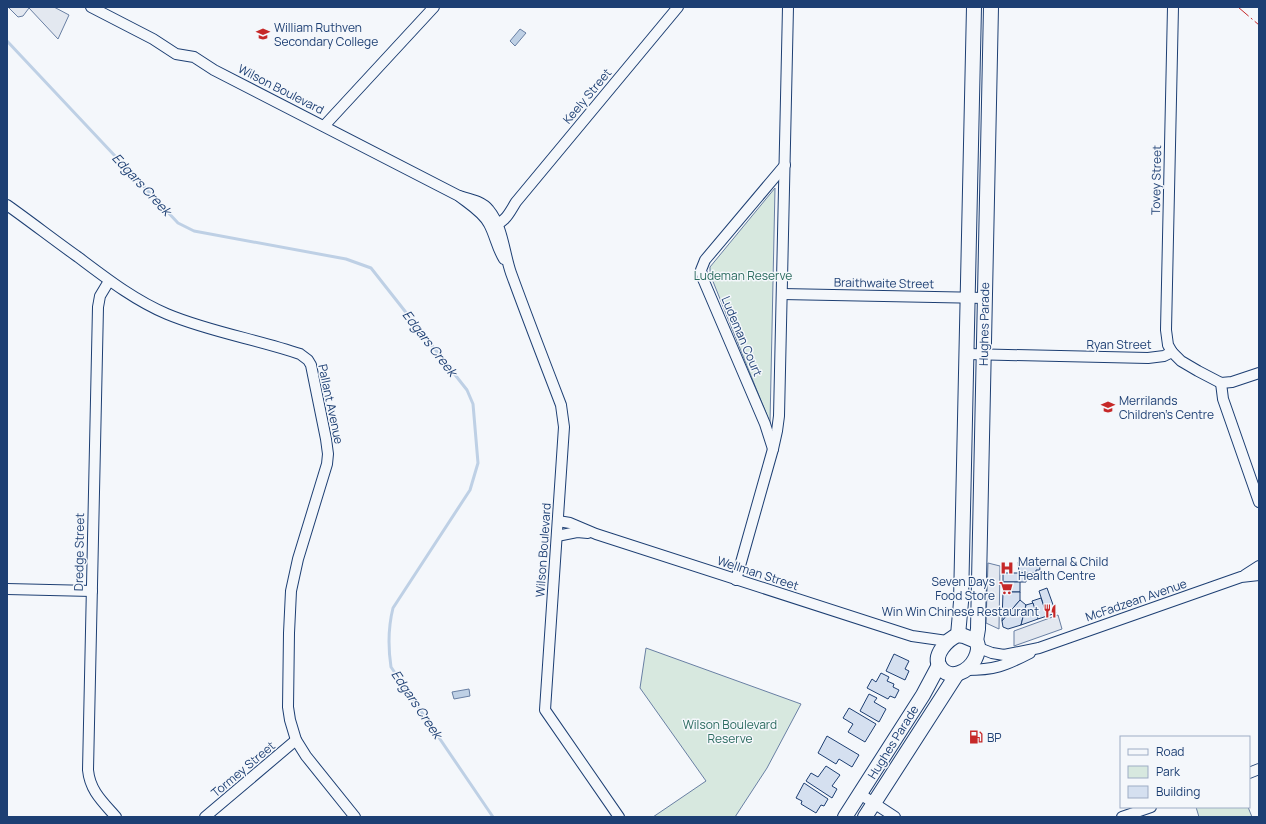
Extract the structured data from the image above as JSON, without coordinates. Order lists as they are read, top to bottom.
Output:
{
  "streets": {
    "street": [
      "Wilson Boulevard",
      "Keely Street",
      "Tovey Street",
      "Braithwaite Street",
      "Hughes Parade",
      "Ludeman Court",
      "Ryan Street",
      "Pallant Avenue",
      "Dredge Street",
      "Wellman Street",
      "McFadzean Avenue",
      "Tormey Street"
    ]
  },
  "crossings": [
    ["Wilson Boulevard", "Keely Street"],
    ["Wilson Boulevard", "Wellman Street"],
    ["Tovey Street", "Ryan Street"],
    ["Braithwaite Street", "Hughes Parade"],
    ["Braithwaite Street", "Ludeman Court"],
    ["Hughes Parade", "Ryan Street"],
    ["Hughes Parade", "Wellman Street"],
    ["Hughes Parade", "McFadzean Avenue"],
    ["Ludeman Court", "Wellman Street"],
    ["Pallant Avenue", "Dredge Street"],
    ["Pallant Avenue", "Tormey Street"],
    ["Wellman Street", "McFadzean Avenue"]
  ],
  "water": ["Edgars Creek"],
  "parks": ["Ludeman Reserve", "Wilson Boulevard Reserve"],
  "places": {
    "school or university": ["William Ruthven Secondary College", "Merrilands Children's Centre"],
    "hospital": ["Maternal & Child Health Centre"],
    "supermarket": ["Seven Days Food Store"],
    "restaurant": ["Win Win Chinese Restaurant"],
    "fuel station": ["BP"]
  },
  "legend": ["Road", "Park", "Building"]
}
